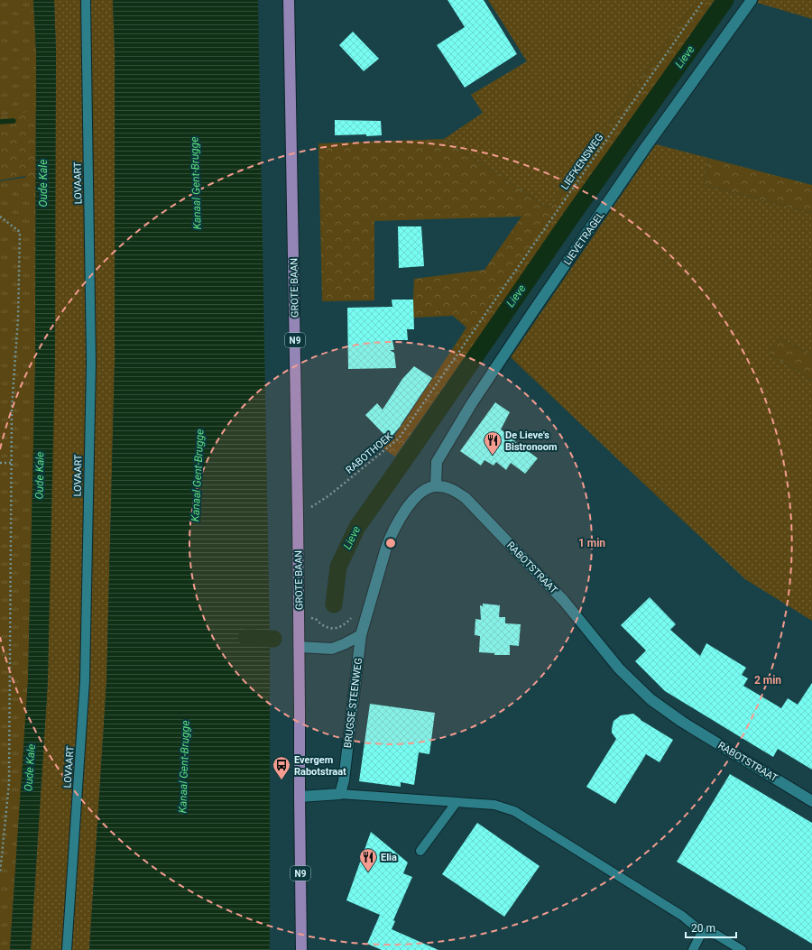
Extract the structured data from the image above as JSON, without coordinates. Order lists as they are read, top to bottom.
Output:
{
  "streets": {
    "main road": ["GROTE BAAN", "N9"],
    "street": ["LIEVETRAGEL", "RABOTSTRAAT", "BRUGSE STEENWEG"],
    "lane": ["LOVAART"],
    "path": ["LIEFKENSWEG", "RABOTHOEK"]
  },
  "crossings": [
    ["LIEFKENSWEG", "RABOTHOEK"],
    ["LIEVETRAGEL", "RABOTSTRAAT"],
    ["GROTE BAAN", "N9"],
    ["GROTE BAAN", "RABOTHOEK"]
  ],
  "water": ["Lieve", "Oude Kale", "Kanaal Gent-Brugge"],
  "places": {
    "restaurant": ["De Lieve's Bistronoom", "Elia"],
    "bus stop": ["Evergem Rabotstraat"]
  },
  "scale_bar": "20 m",
  "rings": ["1 min", "2 min"]
}
